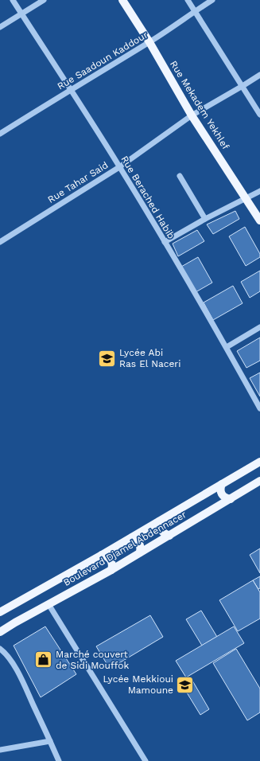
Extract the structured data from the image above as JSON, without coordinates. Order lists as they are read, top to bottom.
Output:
{
  "streets": {
    "main road": ["Rue Mekadem Yekhlef", "Boulevard Djamel Abdennacer"],
    "street": ["Rue Saadoun Kaddour", "Rue Tahar Said", "Rue Berached Habib"]
  },
  "crossings": [
    ["Rue Saadoun Kaddour", "Rue Mekadem Yekhlef"],
    ["Rue Saadoun Kaddour", "Rue Berached Habib"],
    ["Rue Mekadem Yekhlef", "Rue Tahar Said"],
    ["Rue Tahar Said", "Rue Berached Habib"]
  ],
  "places": {
    "school or university": ["Lycée Abi Ras El Naceri", "Lycée Mekkioui Mamoune"],
    "shop": ["Marché couvert de Sidi Mouffok"]
  }
}
